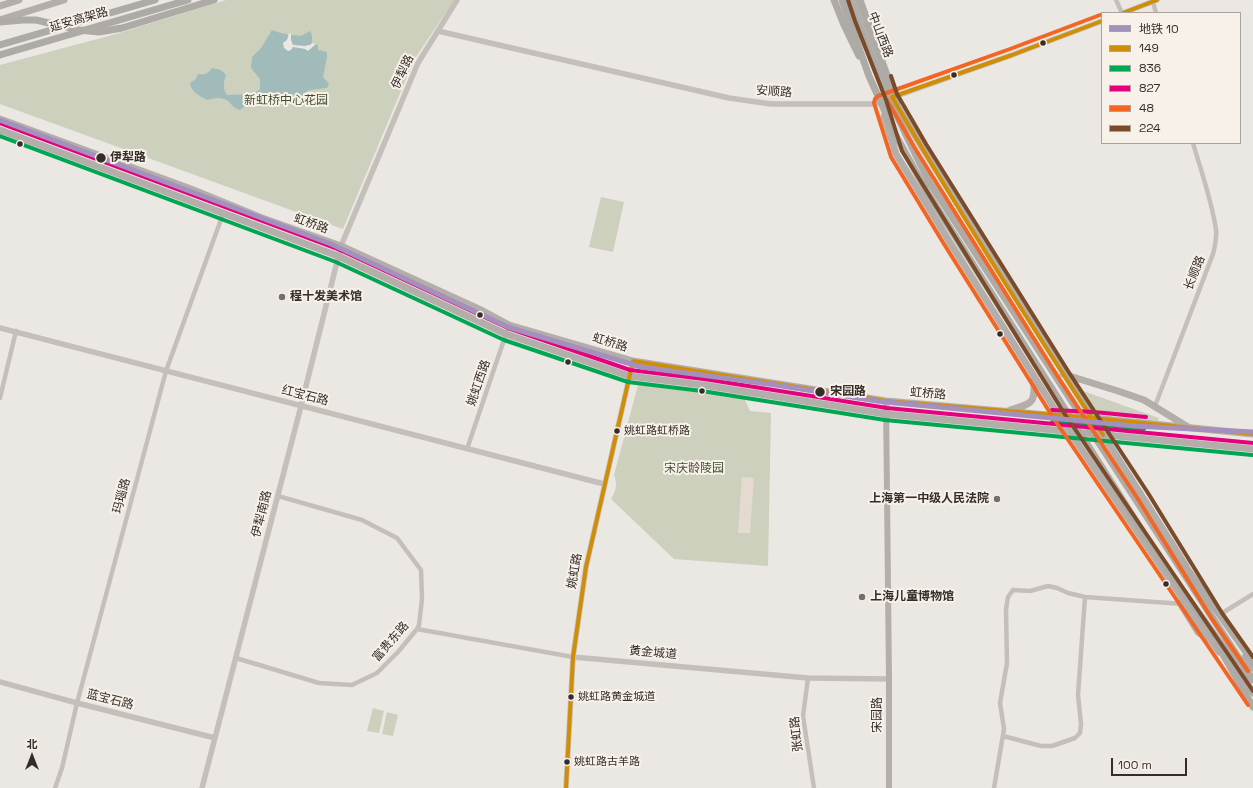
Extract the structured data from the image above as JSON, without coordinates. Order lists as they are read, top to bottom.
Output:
{
  "streets": {
    "highway": ["延安高架路"],
    "main road": ["中山西路", "虹桥路", "宋园路"],
    "street": [
      "伊犁路",
      "安顺路",
      "长顺路",
      "姚虹西路",
      "红宝石路",
      "玛瑙路",
      "伊犁南路",
      "姚虹路",
      "富贵东路",
      "黄金城道",
      "蓝宝石路",
      "张虹路"
    ]
  },
  "crossings": [
    ["中山西路", "安顺路"],
    ["中山西路", "虹桥路"],
    ["伊犁路", "安顺路"],
    ["伊犁路", "虹桥路"],
    ["伊犁路", "伊犁南路"],
    ["虹桥路", "姚虹西路"],
    ["虹桥路", "玛瑙路"],
    ["虹桥路", "伊犁南路"],
    ["虹桥路", "姚虹路"],
    ["虹桥路", "宋园路"],
    ["姚虹西路", "红宝石路"],
    ["红宝石路", "玛瑙路"],
    ["红宝石路", "伊犁南路"],
    ["红宝石路", "姚虹路"],
    ["玛瑙路", "蓝宝石路"],
    ["伊犁南路", "富贵东路"],
    ["伊犁南路", "蓝宝石路"],
    ["姚虹路", "黄金城道"],
    ["富贵东路", "黄金城道"],
    ["黄金城道", "宋园路"],
    ["黄金城道", "张虹路"]
  ],
  "parks": ["新虹桥中心花园", "宋庆龄陵园"],
  "places": [
    "伊犁路",
    "程十发美术馆",
    "宋园路",
    "姚虹路虹桥路",
    "上海第一中级人民法院",
    "上海儿童博物馆",
    "姚虹路黄金城道",
    "姚虹路古羊路"
  ],
  "lines": [
    "transit line 149",
    "transit line 224",
    "transit line 48",
    "metro line 10",
    "transit line 827",
    "transit line 836"
  ],
  "legend": [
    "地铁 10",
    "149",
    "836",
    "827",
    "48",
    "224"
  ],
  "scale_bar": "100 m",
  "north": "top"
}
